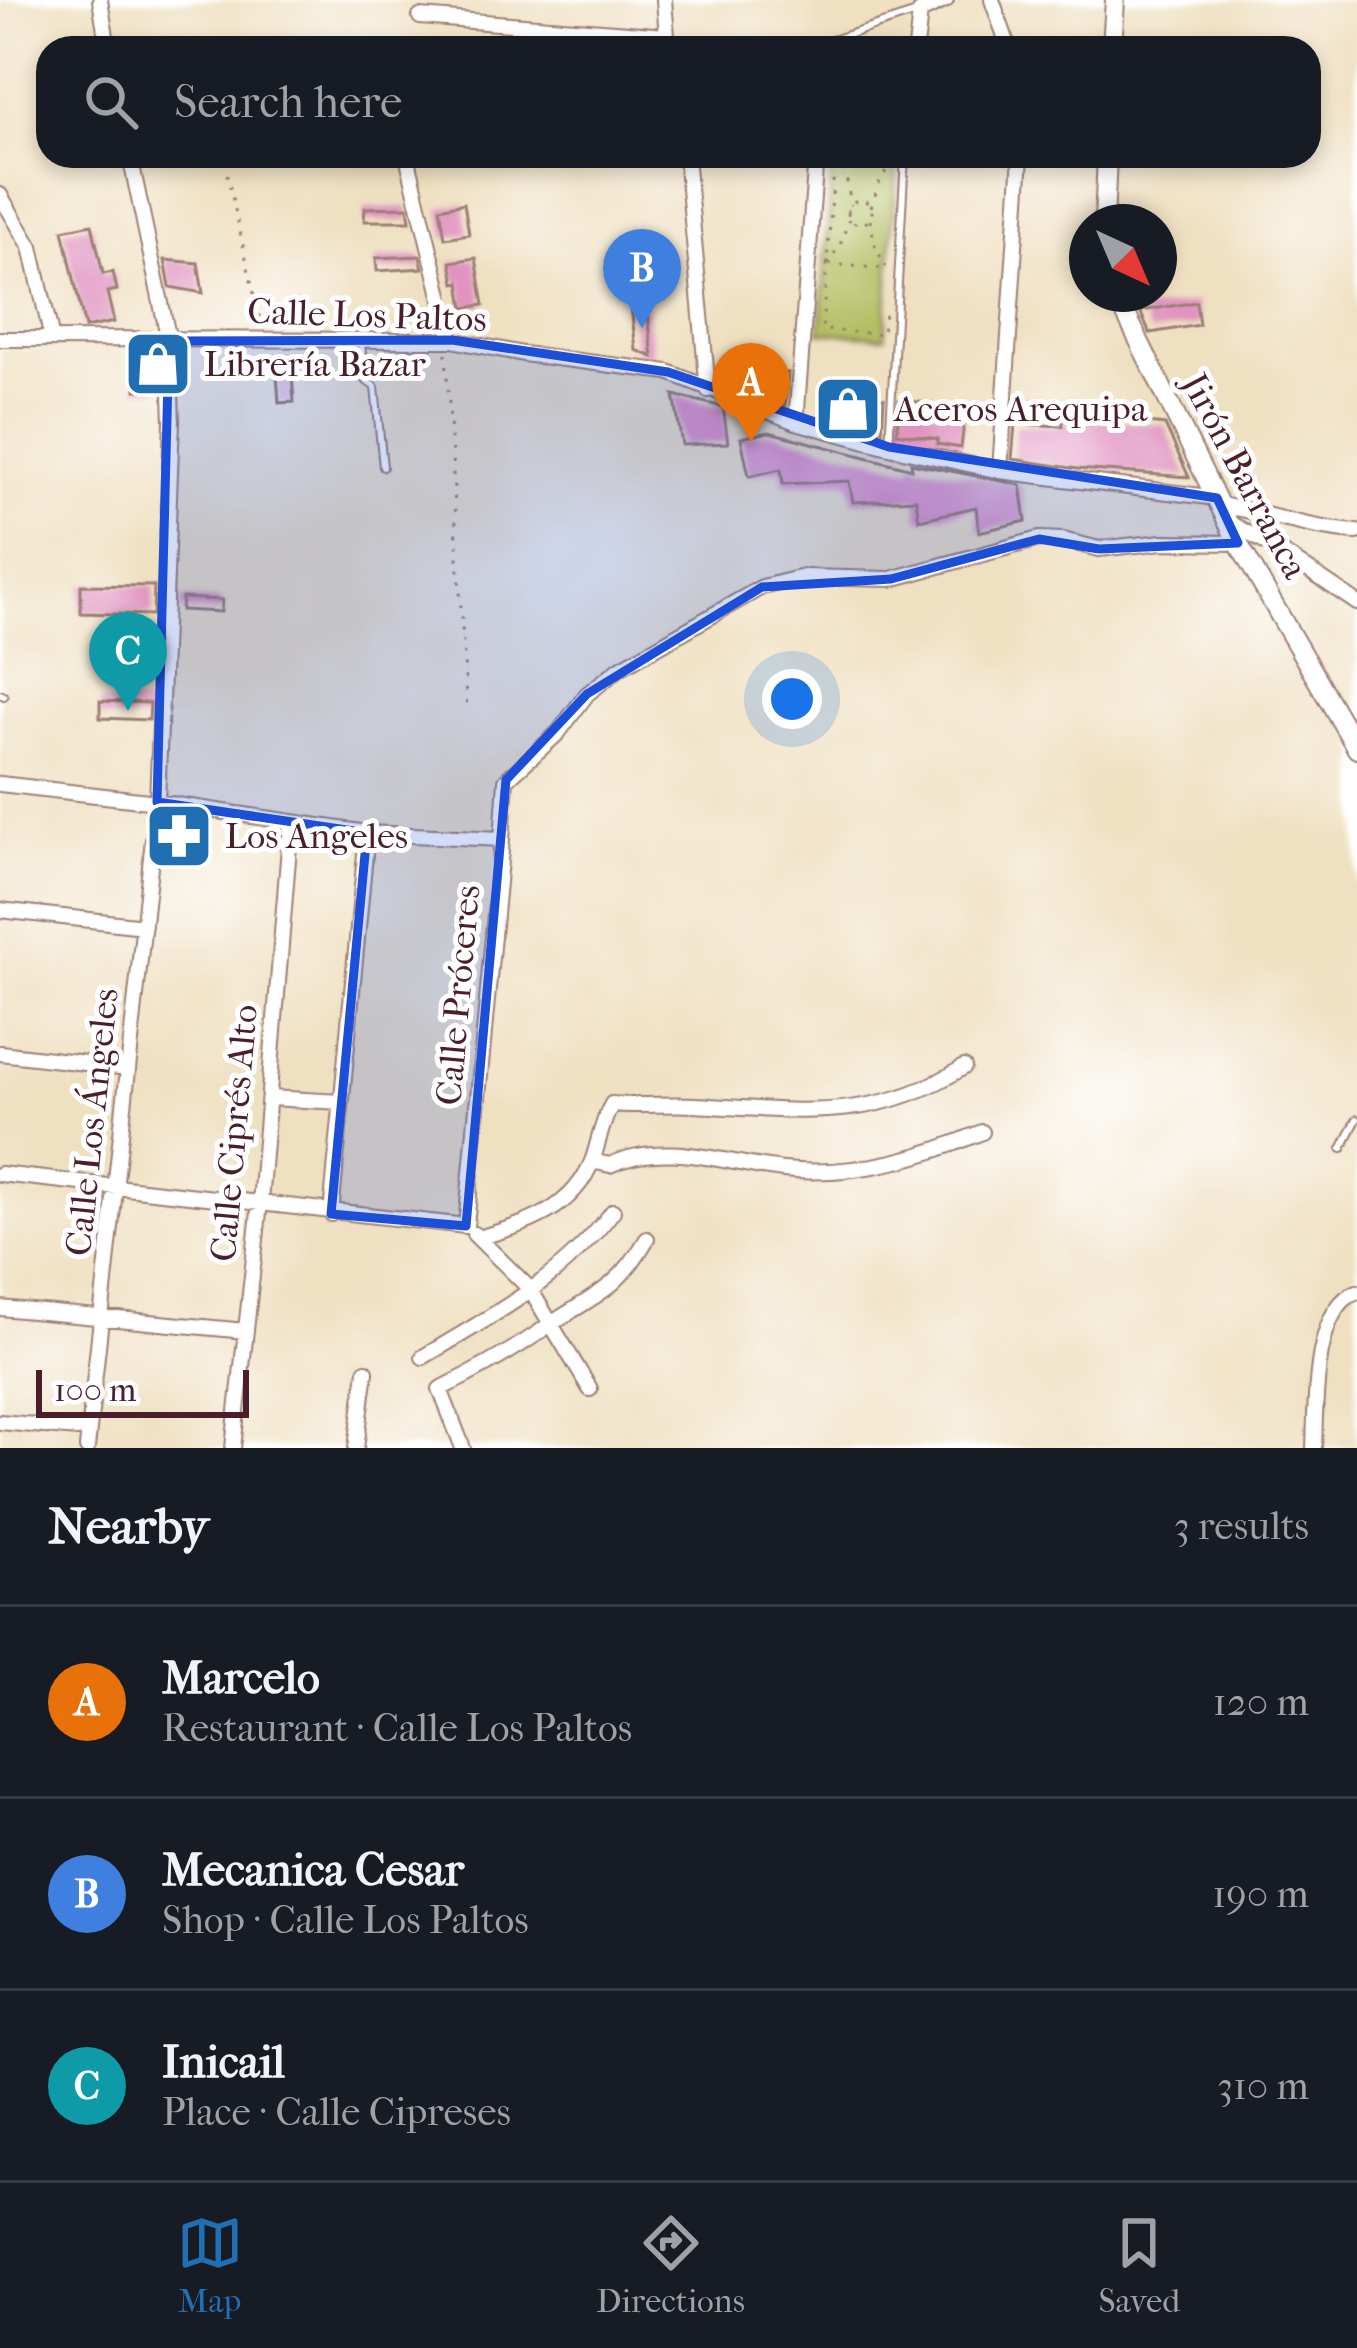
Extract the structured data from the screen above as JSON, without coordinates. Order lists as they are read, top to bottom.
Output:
{
  "streets": {
    "street": [
      "Calle Los Paltos",
      "Jirón Barranca",
      "Calle Próceres",
      "Calle Los Ángeles",
      "Calle Ciprés Alto"
    ]
  },
  "crossings": [
    ["Calle Los Paltos", "Jirón Barranca"],
    ["Calle Los Paltos", "Calle Los Ángeles"],
    ["Jirón Barranca", "Calle Próceres"]
  ],
  "places": {
    "shop": ["Librería Bazar", "Aceros Arequipa"],
    "pharmacy": ["Los Angeles"]
  },
  "scale_bar": "100 m",
  "north": "bottom right",
  "page": {
    "search": "Search here",
    "pins": ["B", "A", "C"],
    "scale": "100 m",
    "heading": ["Nearby", "3 results"],
    "list": [
      {
        "mark": "A",
        "name": "Marcelo",
        "note": "Restaurant · Calle Los Paltos",
        "value": "120 m"
      },
      {
        "mark": "B",
        "name": "Mecanica Cesar",
        "note": "Shop · Calle Los Paltos",
        "value": "190 m"
      },
      {
        "mark": "C",
        "name": "Inicail",
        "note": "Place · Calle Cipreses",
        "value": "310 m"
      }
    ],
    "nav": ["Map", "Directions", "Saved"]
  }
}
